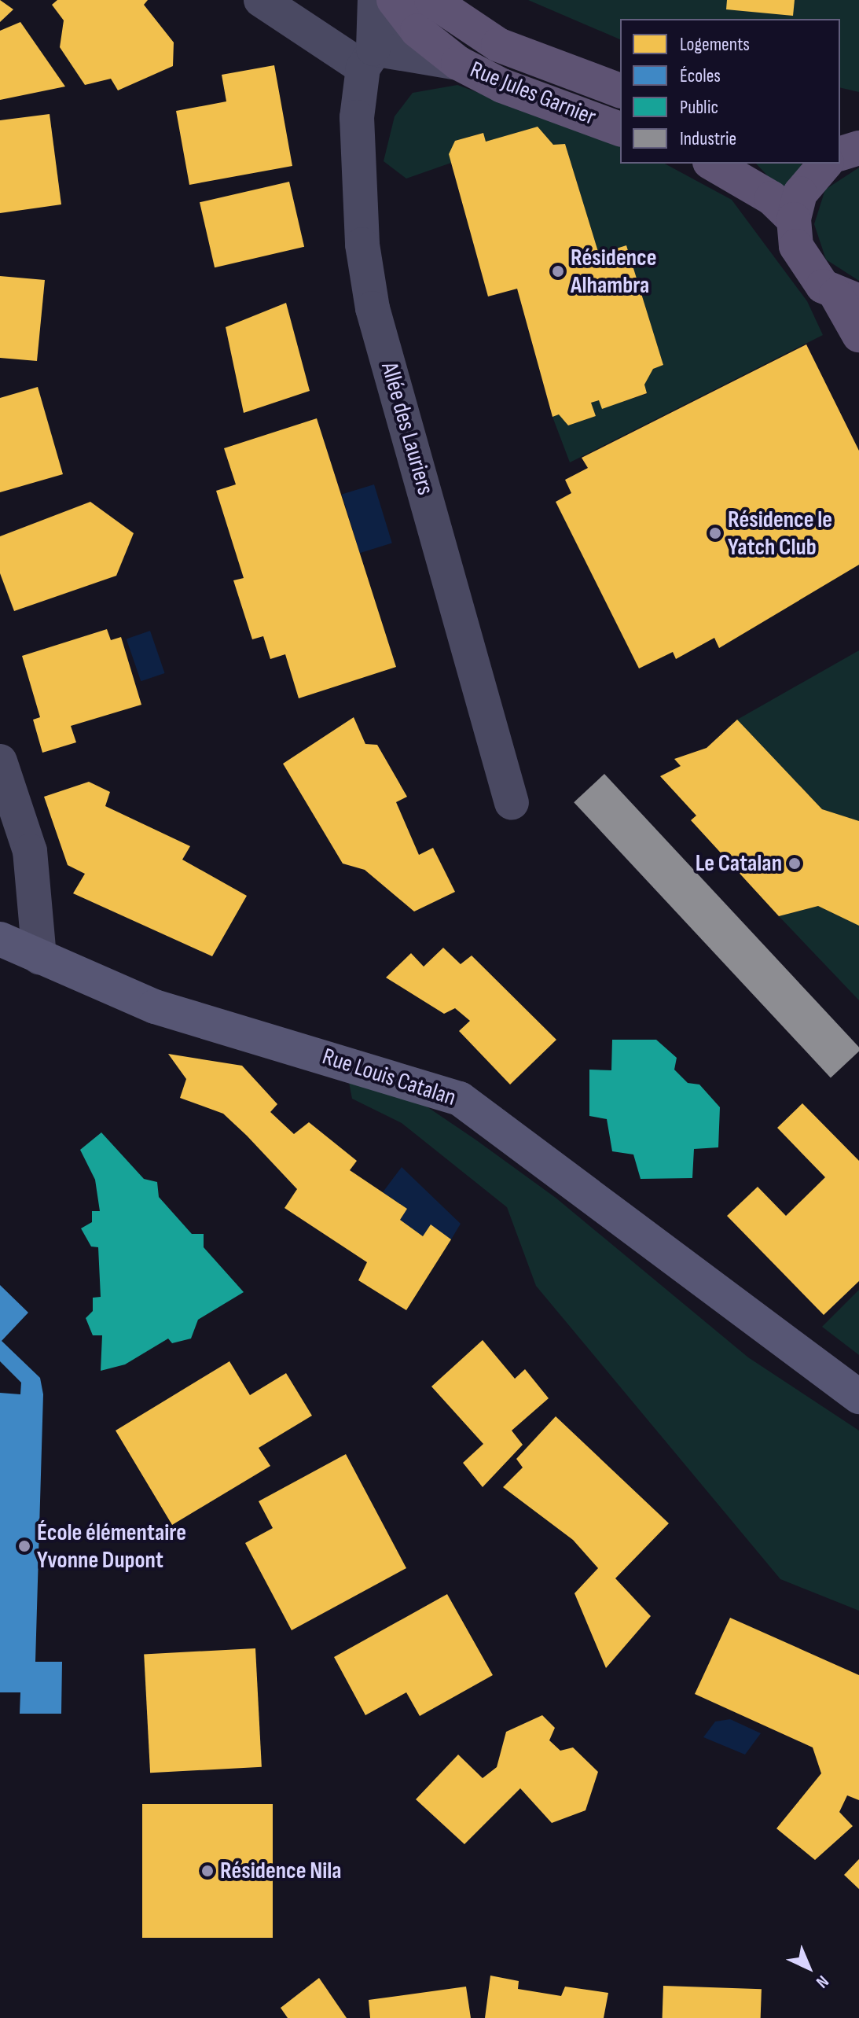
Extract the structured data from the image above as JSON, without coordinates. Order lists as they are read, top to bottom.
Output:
{
  "streets": {
    "main road": ["Rue Jules Garnier"],
    "street": ["Allée des Lauriers", "Rue Louis Catalan"]
  },
  "places": [
    "Résidence Alhambra",
    "Résidence le Yatch Club",
    "Le Catalan",
    "École élémentaire Yvonne Dupont",
    "Résidence Nila"
  ],
  "legend": [
    "Logements",
    "Écoles",
    "Public",
    "Industrie"
  ],
  "north": "bottom right"
}
